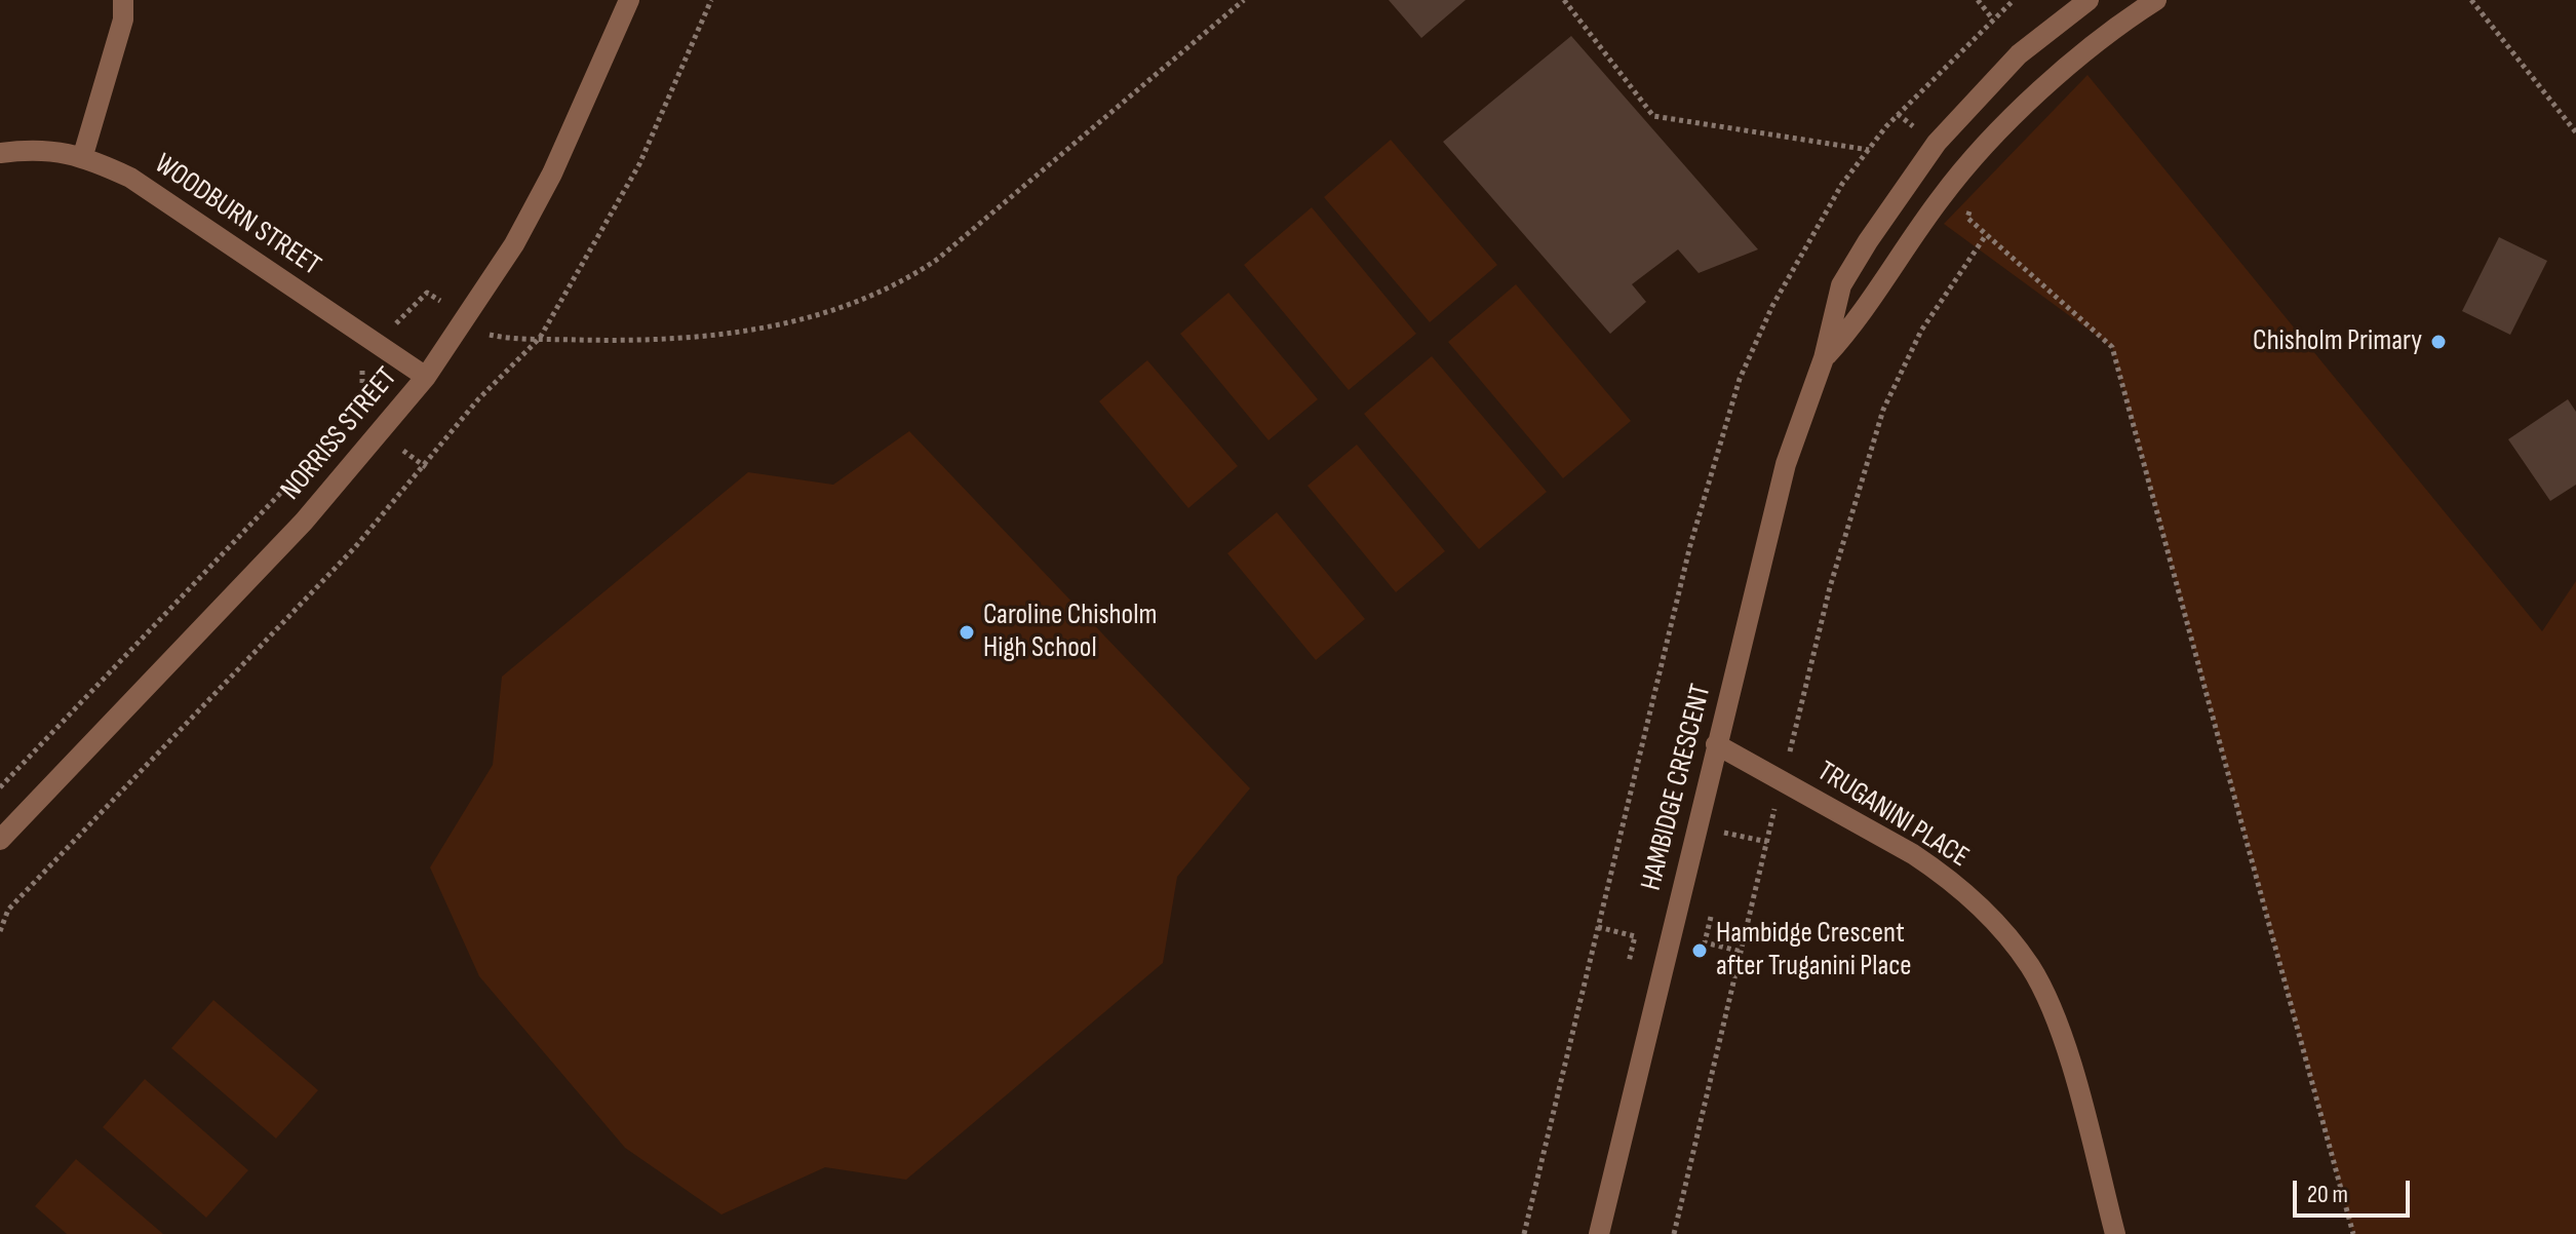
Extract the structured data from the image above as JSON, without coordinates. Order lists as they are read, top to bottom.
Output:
{
  "streets": {
    "street": [
      "WOODBURN STREET",
      "NORRISS STREET",
      "HAMBIDGE CRESCENT",
      "TRUGANINI PLACE"
    ]
  },
  "crossings": [
    ["WOODBURN STREET", "NORRISS STREET"],
    ["HAMBIDGE CRESCENT", "TRUGANINI PLACE"]
  ],
  "places": ["Chisholm Primary", "Caroline Chisholm High School", "Hambidge Crescent after Truganini Place"],
  "scale_bar": "20 m"
}
